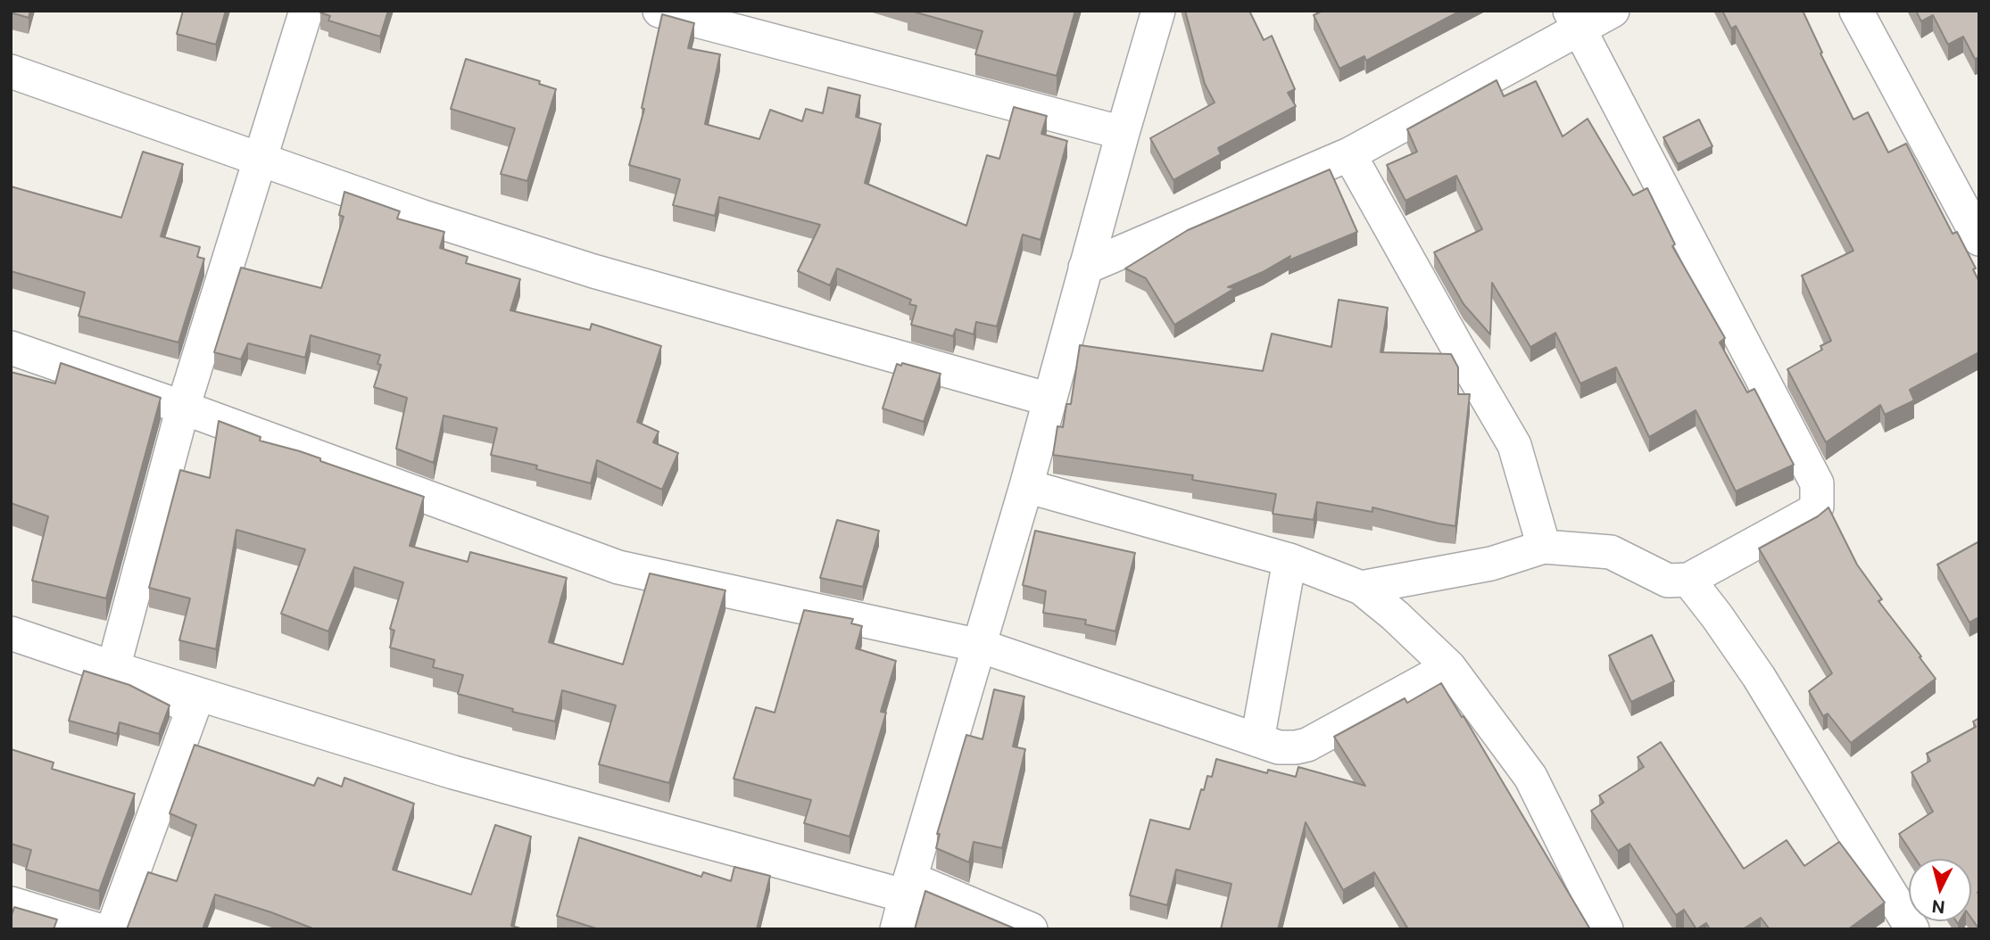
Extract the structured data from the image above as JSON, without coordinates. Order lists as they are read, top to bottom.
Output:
{
  "north": "bottom"
}
